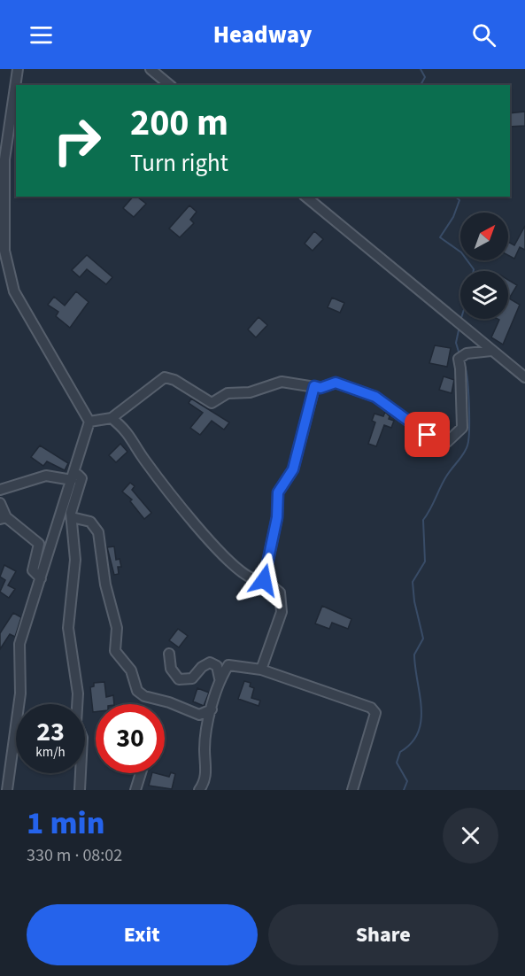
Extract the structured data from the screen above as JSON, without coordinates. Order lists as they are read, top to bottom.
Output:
{
  "north": "top right",
  "page": {
    "header": "Headway",
    "turn": ["200 m", "Turn right"],
    "speed": "23 km/h",
    "limit": "30",
    "heading": ["1 min", "330 m · 08:02"],
    "buttons": ["Exit", "Share"]
  }
}
